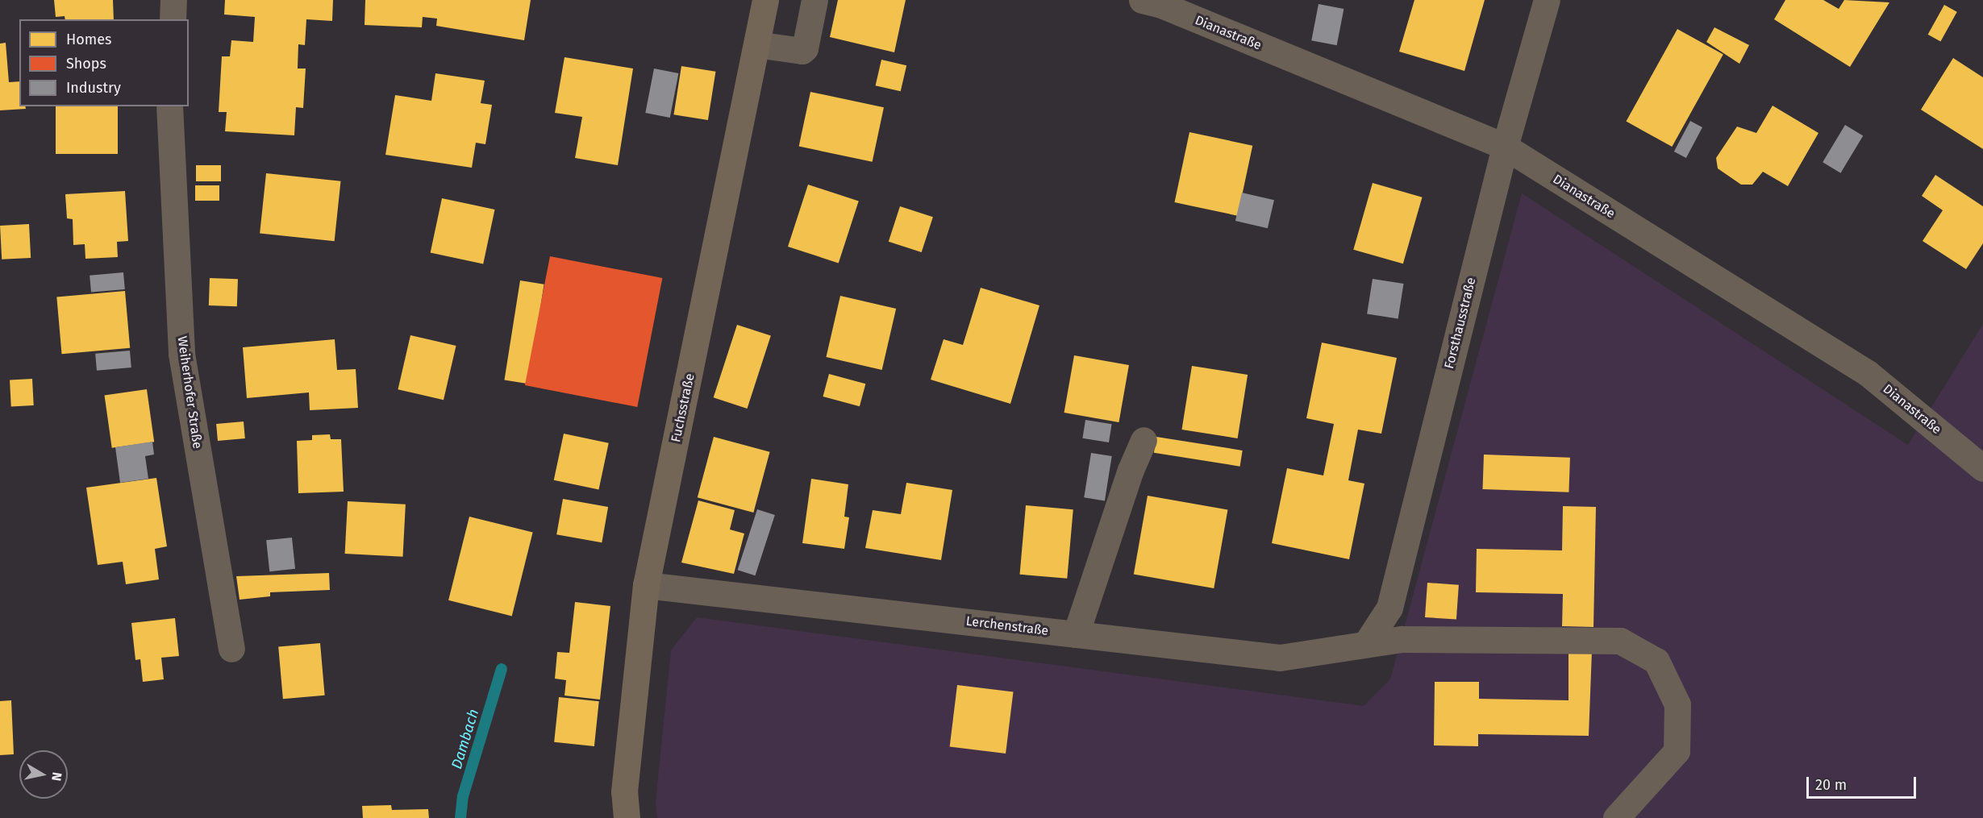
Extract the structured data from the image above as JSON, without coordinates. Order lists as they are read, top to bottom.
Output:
{
  "streets": {
    "main road": ["Fuchsstraße"],
    "street": [
      "Dianastraße",
      "Forsthausstraße",
      "Weiherhofer Straße",
      "Lerchenstraße"
    ]
  },
  "crossings": [
    ["Dianastraße", "Forsthausstraße"],
    ["Forsthausstraße", "Lerchenstraße"],
    ["Fuchsstraße", "Lerchenstraße"]
  ],
  "water": ["Dambach"],
  "legend": ["Homes", "Shops", "Industry"],
  "scale_bar": "20 m",
  "north": "right"
}
